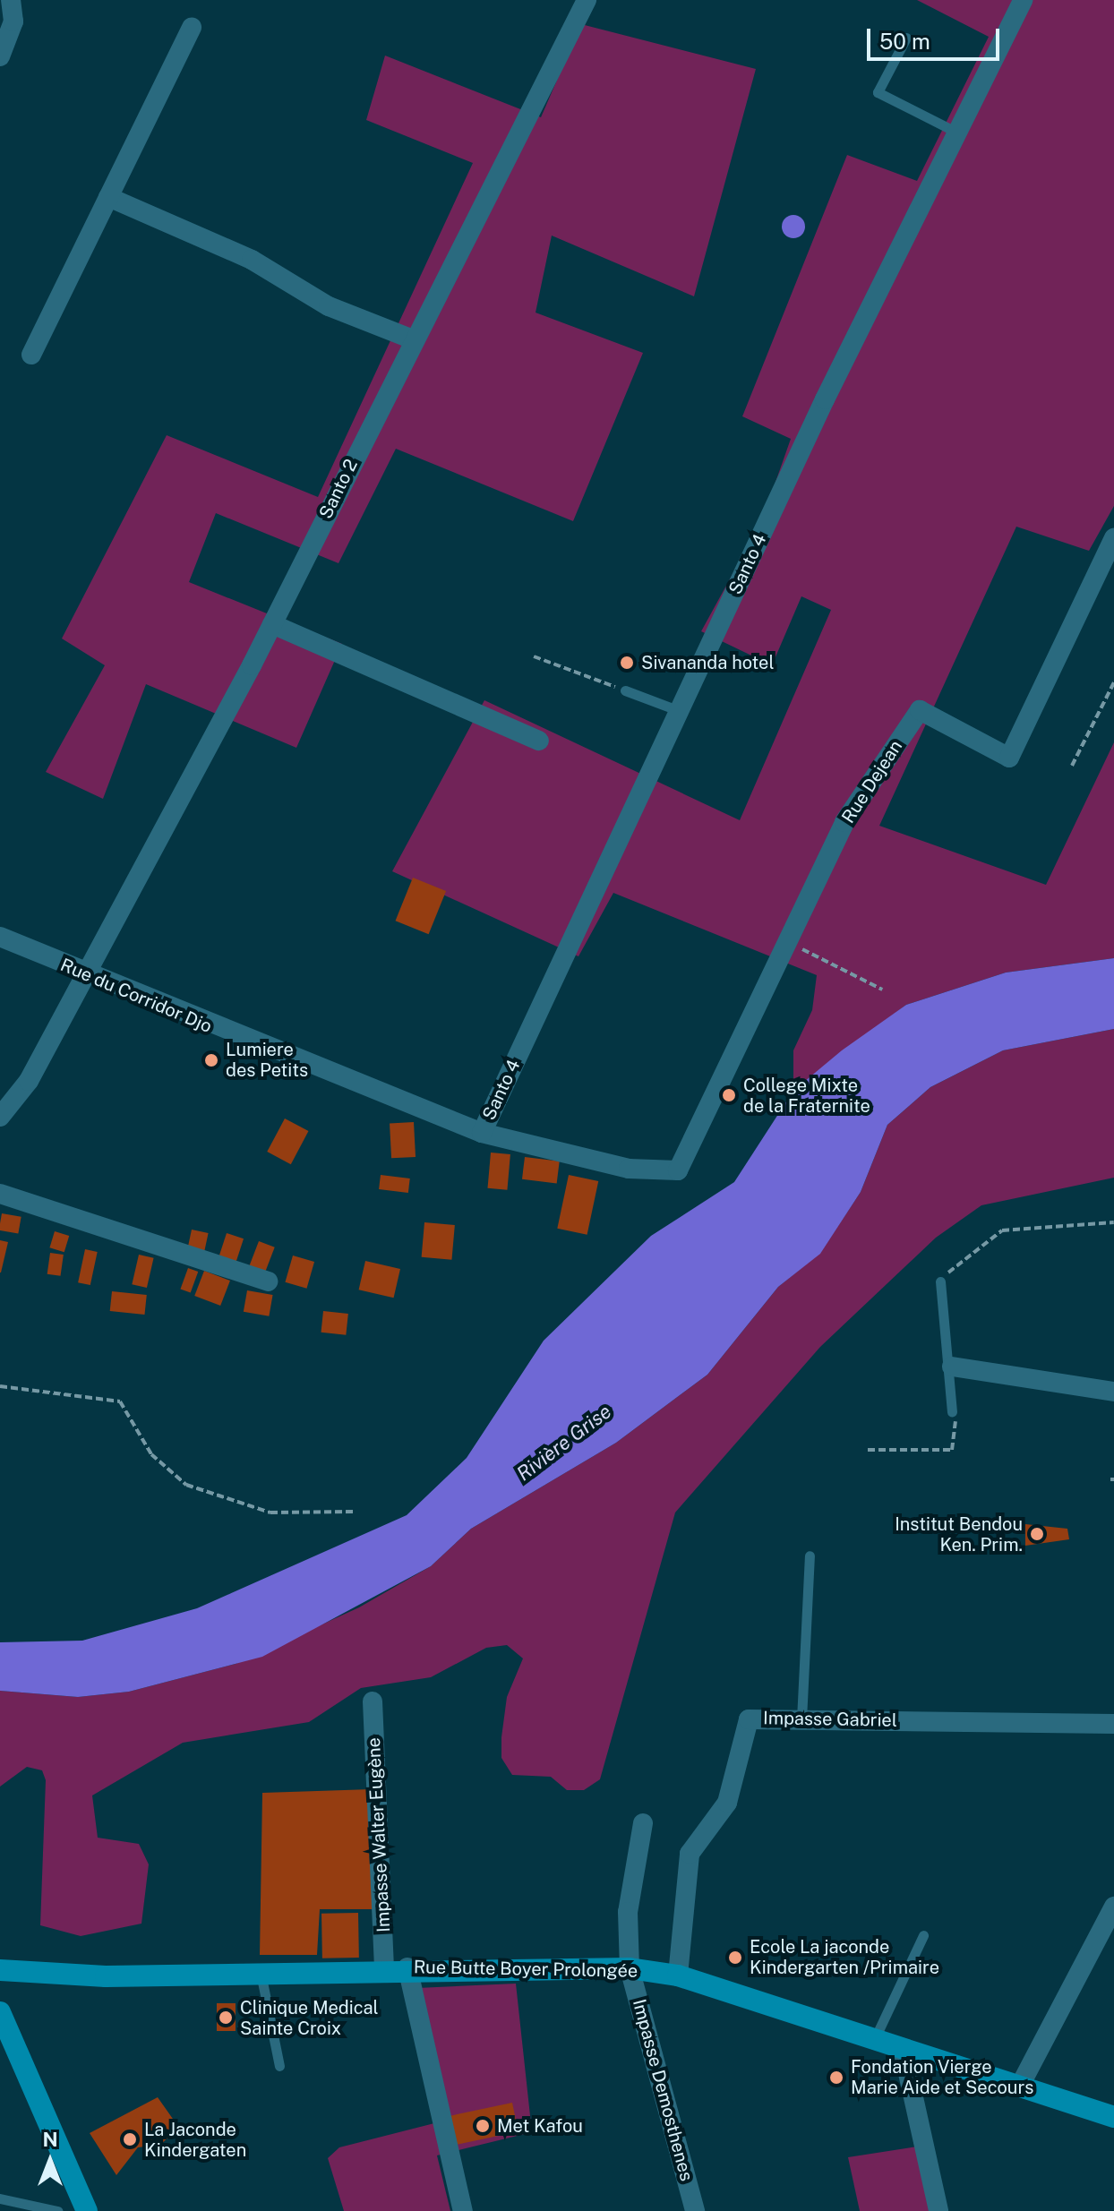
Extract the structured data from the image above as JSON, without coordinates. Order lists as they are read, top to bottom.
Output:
{
  "streets": {
    "street": [
      "Santo 2",
      "Santo 4",
      "Rue Dejean",
      "Rue du Corridor Djo",
      "Impasse Gabriel",
      "Impasse Walter Eugène",
      "Rue Butte Boyer Prolongée",
      "Impasse Demosthenes"
    ]
  },
  "crossings": [
    ["Santo 2", "Rue du Corridor Djo"],
    ["Santo 4", "Rue du Corridor Djo"],
    ["Rue Dejean", "Rue du Corridor Djo"],
    ["Impasse Gabriel", "Rue Butte Boyer Prolongée"],
    ["Impasse Walter Eugène", "Rue Butte Boyer Prolongée"],
    ["Rue Butte Boyer Prolongée", "Impasse Demosthenes"]
  ],
  "water": ["Rivière Grise"],
  "places": [
    "Sivananda hotel",
    "Lumiere des Petits",
    "College Mixte de la Fraternite",
    "Institut Bendou Ken. Prim.",
    "Ecole La jaconde Kindergarten /Primaire",
    "Clinique Medical Sainte Croix",
    "Fondation Vierge Marie Aide et Secours",
    "Met Kafou",
    "La Jaconde Kindergaten"
  ],
  "scale_bar": "50 m",
  "north": "top"
}
